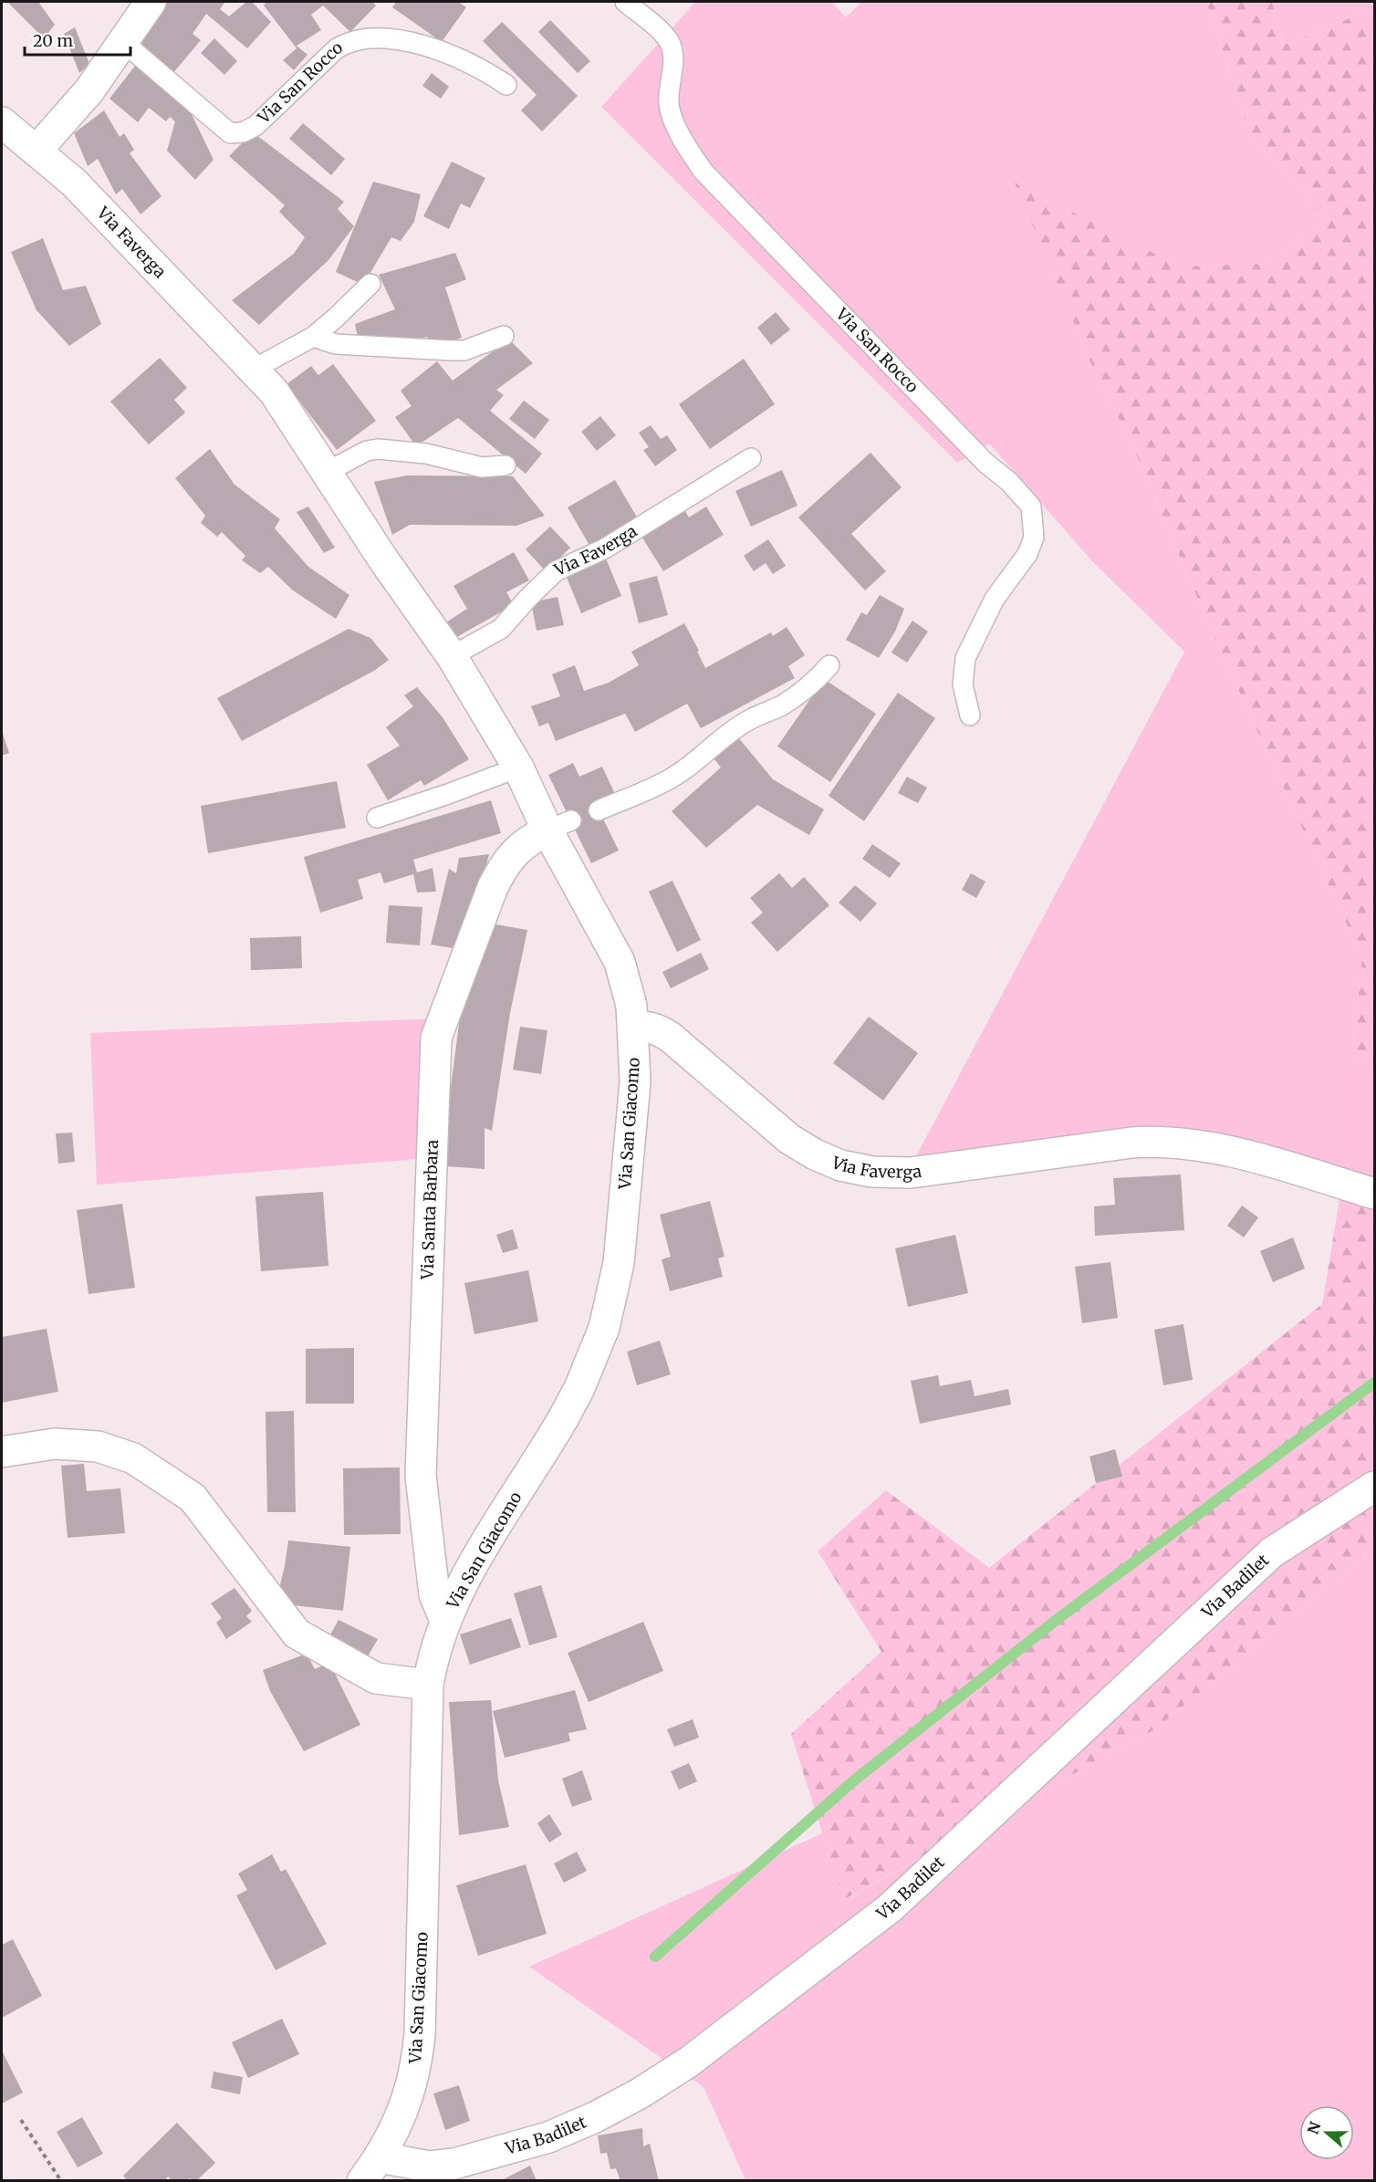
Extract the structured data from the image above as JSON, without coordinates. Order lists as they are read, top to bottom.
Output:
{
  "streets": {
    "street": [
      "Via Faverga",
      "Via San Giacomo",
      "Via Santa Barbara",
      "Via Badilet"
    ],
    "lane": ["Via San Rocco"]
  },
  "crossings": [
    ["Via Faverga", "Via San Giacomo"],
    ["Via Faverga", "Via Santa Barbara"],
    ["Via San Giacomo", "Via Santa Barbara"],
    ["Via San Giacomo", "Via Badilet"]
  ],
  "scale_bar": "20 m",
  "north": "left"
}
